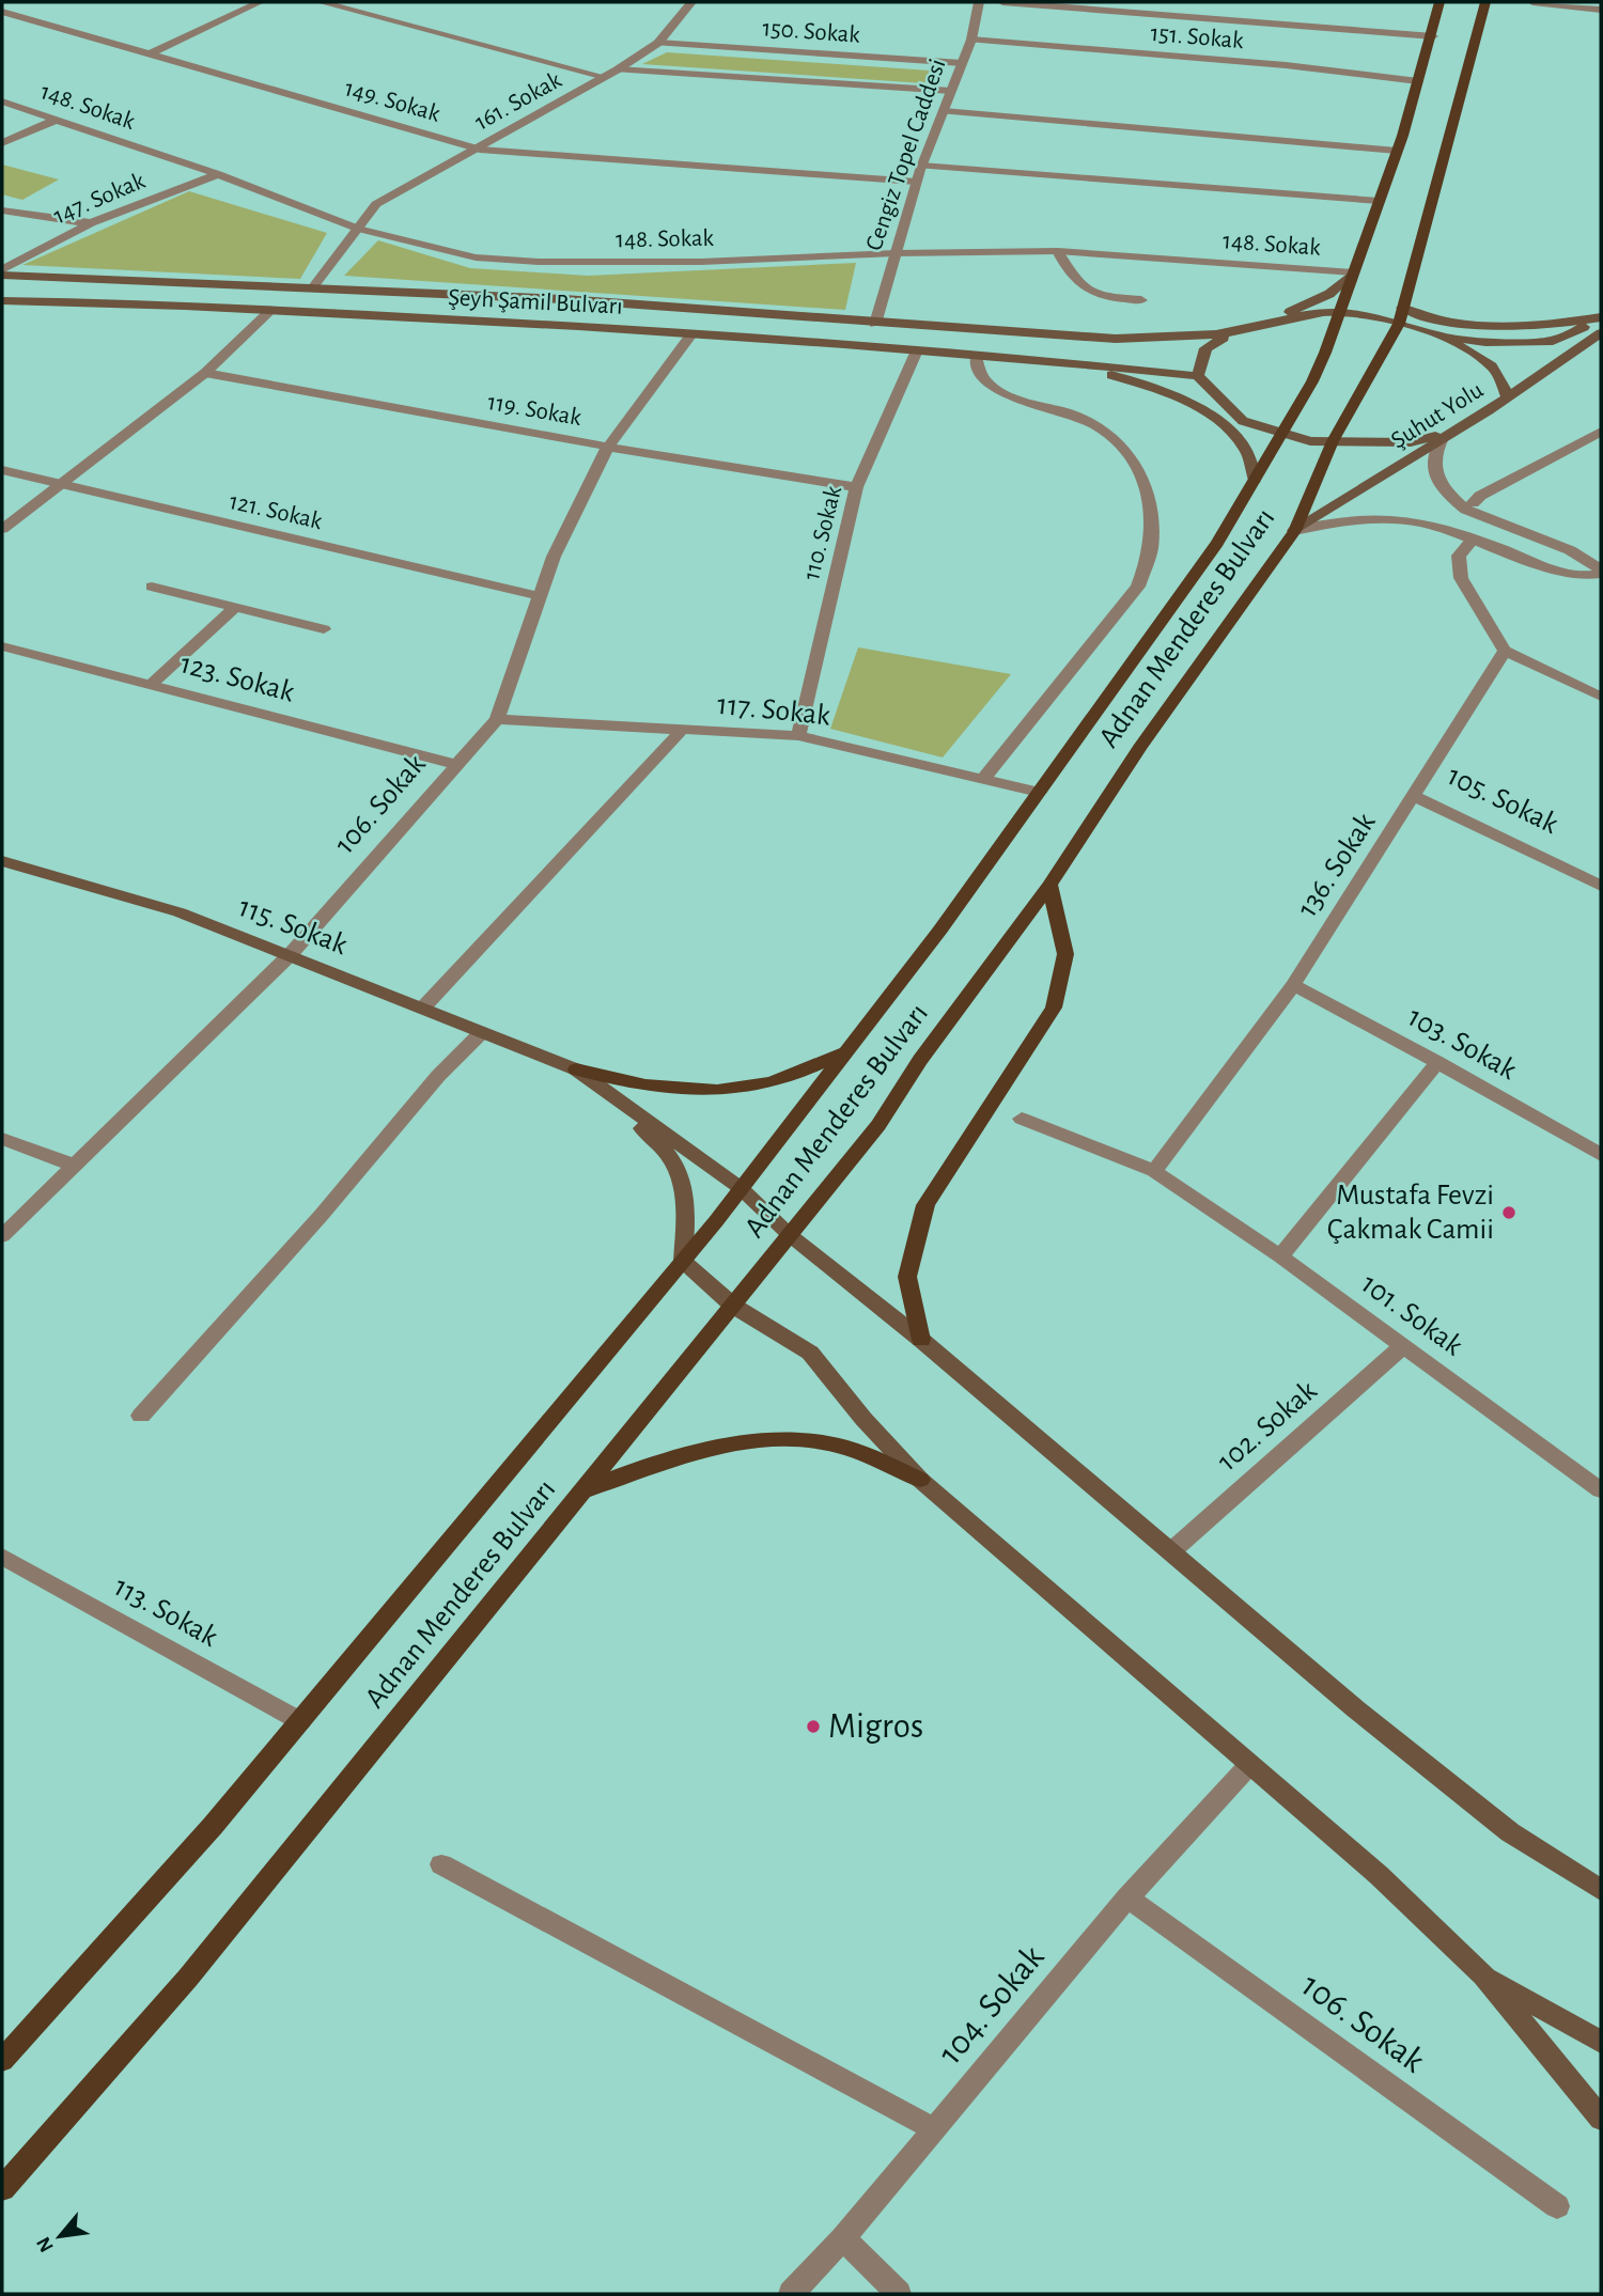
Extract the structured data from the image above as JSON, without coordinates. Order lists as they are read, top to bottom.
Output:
{
  "streets": {
    "main road": [
      "Şeyh Şamil Bulvarı",
      "Şuhut Yolu",
      "Adnan Menderes Bulvarı",
      "115. Sokak"
    ],
    "street": [
      "150. Sokak",
      "151. Sokak",
      "149. Sokak",
      "161. Sokak",
      "148. Sokak",
      "Cengiz Topel Caddesi",
      "147. Sokak",
      "119. Sokak",
      "121. Sokak",
      "110. Sokak",
      "123. Sokak",
      "117. Sokak",
      "105. Sokak",
      "106. Sokak",
      "136. Sokak",
      "103. Sokak",
      "101. Sokak",
      "102. Sokak",
      "113. Sokak",
      "104. Sokak"
    ]
  },
  "crossings": [
    ["150. Sokak", "161. Sokak"],
    ["150. Sokak", "Cengiz Topel Caddesi"],
    ["151. Sokak", "Cengiz Topel Caddesi"],
    ["151. Sokak", "Adnan Menderes Bulvarı"],
    ["149. Sokak", "161. Sokak"],
    ["149. Sokak", "Cengiz Topel Caddesi"],
    ["161. Sokak", "148. Sokak"],
    ["161. Sokak", "Şeyh Şamil Bulvarı"],
    ["148. Sokak", "Cengiz Topel Caddesi"],
    ["148. Sokak", "147. Sokak"],
    ["148. Sokak", "Adnan Menderes Bulvarı"],
    ["Cengiz Topel Caddesi", "Şeyh Şamil Bulvarı"],
    ["147. Sokak", "Şeyh Şamil Bulvarı"],
    ["Şeyh Şamil Bulvarı", "110. Sokak"],
    ["Şeyh Şamil Bulvarı", "106. Sokak"],
    ["119. Sokak", "110. Sokak"],
    ["119. Sokak", "106. Sokak"],
    ["Şuhut Yolu", "Adnan Menderes Bulvarı"],
    ["121. Sokak", "106. Sokak"],
    ["110. Sokak", "117. Sokak"],
    ["Adnan Menderes Bulvarı", "117. Sokak"],
    ["Adnan Menderes Bulvarı", "115. Sokak"],
    ["Adnan Menderes Bulvarı", "113. Sokak"],
    ["123. Sokak", "106. Sokak"],
    ["117. Sokak", "106. Sokak"],
    ["105. Sokak", "136. Sokak"],
    ["106. Sokak", "115. Sokak"],
    ["106. Sokak", "104. Sokak"],
    ["136. Sokak", "103. Sokak"],
    ["136. Sokak", "101. Sokak"],
    ["115. Sokak", "102. Sokak"],
    ["101. Sokak", "102. Sokak"]
  ],
  "places": ["Mustafa Fevzi Çakmak Camii", "Migros"],
  "north": "bottom left"
}
